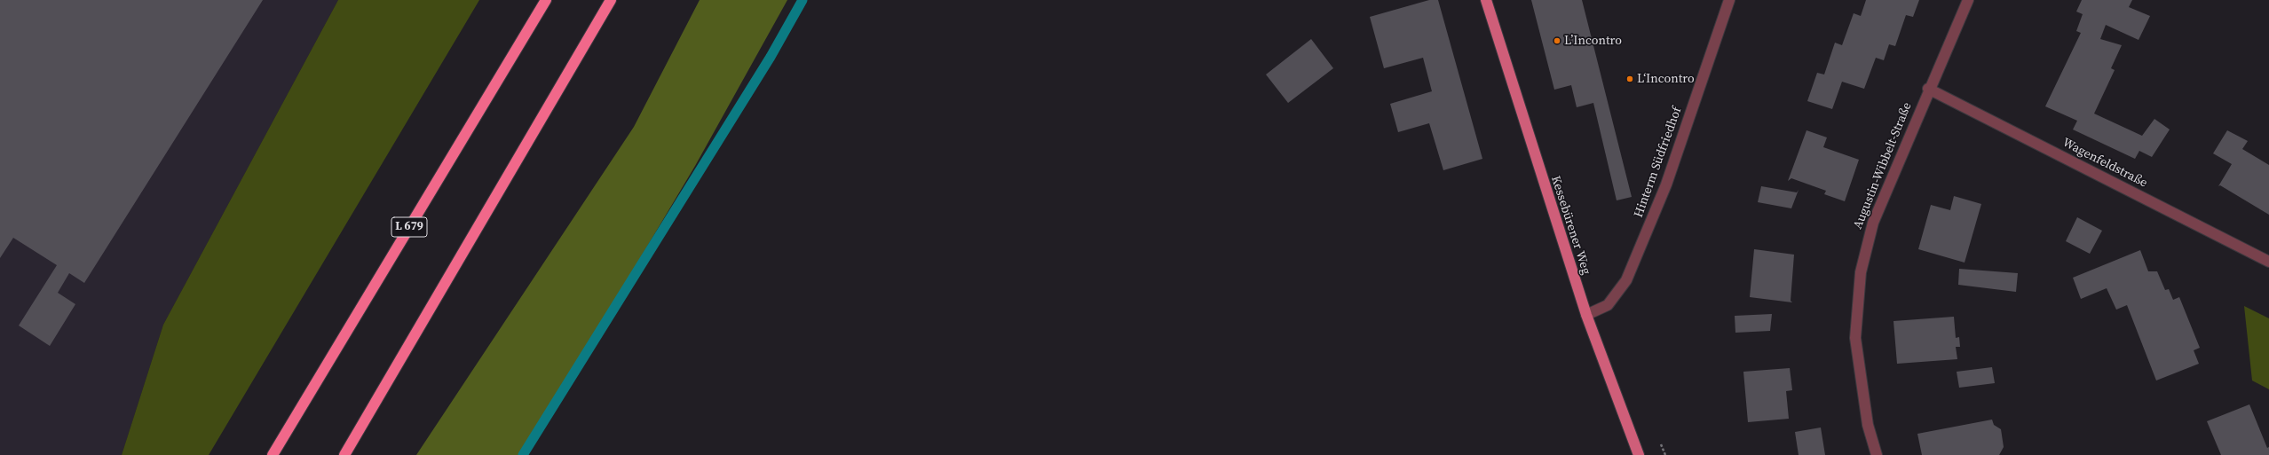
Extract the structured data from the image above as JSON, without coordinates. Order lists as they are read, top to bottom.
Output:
{
  "streets": {
    "highway": ["L 679"],
    "main road": ["Kessebürener Weg"],
    "street": ["Hinterm Südfriedhof", "Wagenfeldstraße", "Augustin-Wibbelt-Straße"]
  },
  "crossings": [
    ["Hinterm Südfriedhof", "Kessebürener Weg"],
    ["Wagenfeldstraße", "Augustin-Wibbelt-Straße"]
  ],
  "places": ["L’Incontro", "L‘Incontro"]
}
